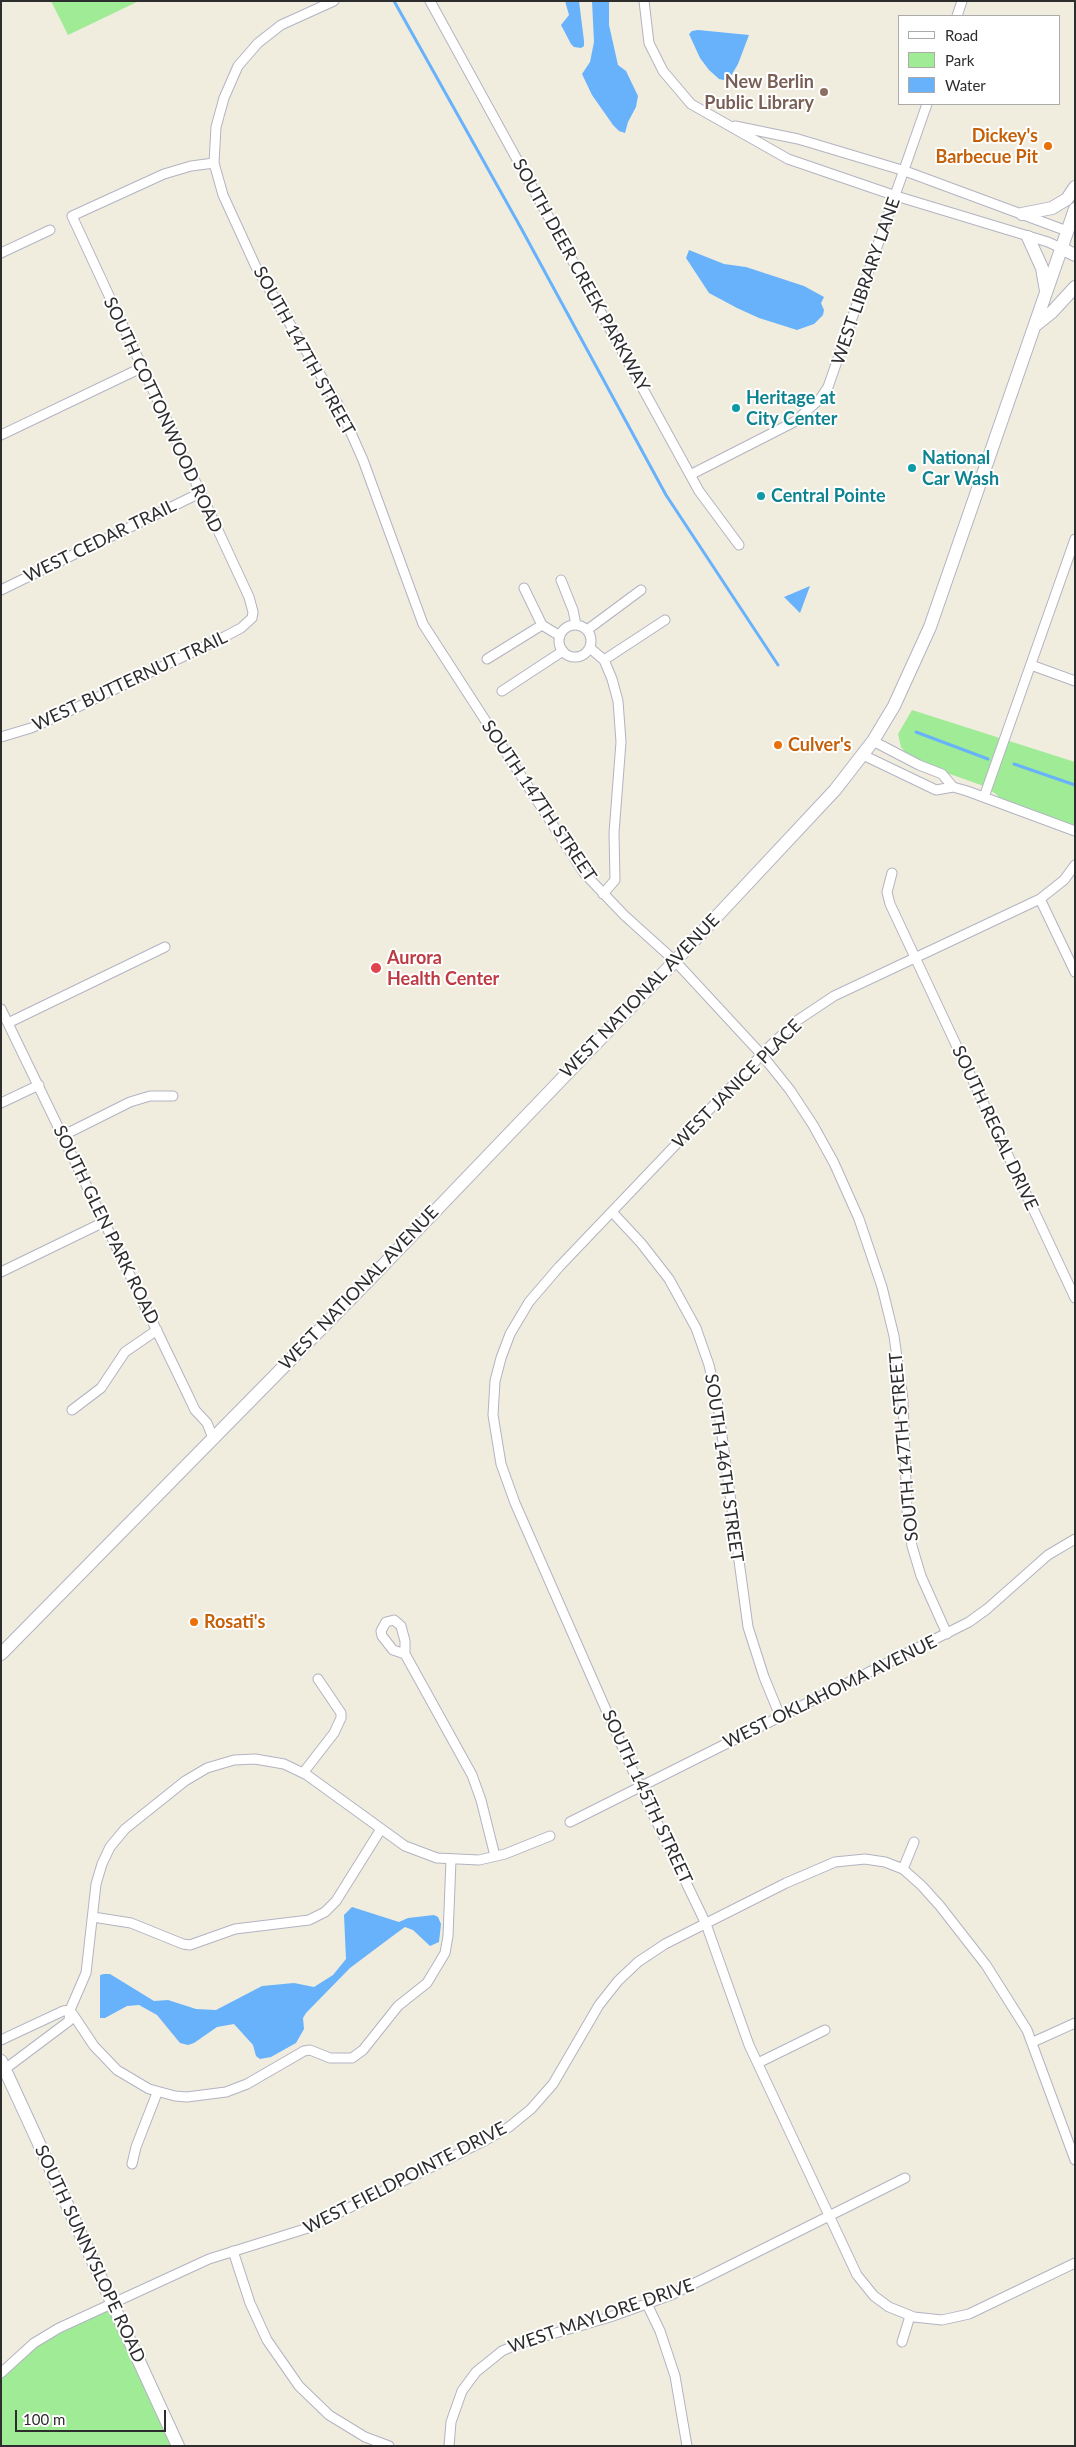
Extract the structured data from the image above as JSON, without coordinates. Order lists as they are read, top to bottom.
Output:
{
  "streets": {
    "main road": ["WEST NATIONAL AVENUE", "SOUTH SUNNYSLOPE ROAD"],
    "street": [
      "SOUTH DEER CREEK PARKWAY",
      "WEST LIBRARY LANE",
      "SOUTH 147TH STREET",
      "SOUTH COTTONWOOD ROAD",
      "WEST CEDAR TRAIL",
      "WEST BUTTERNUT TRAIL",
      "WEST JANICE PLACE",
      "SOUTH REGAL DRIVE",
      "SOUTH GLEN PARK ROAD",
      "SOUTH 146TH STREET",
      "WEST OKLAHOMA AVENUE",
      "SOUTH 145TH STREET",
      "WEST FIELDPOINTE DRIVE",
      "WEST MAYLORE DRIVE"
    ]
  },
  "crossings": [
    ["SOUTH DEER CREEK PARKWAY", "WEST LIBRARY LANE"],
    ["SOUTH 147TH STREET", "SOUTH COTTONWOOD ROAD"],
    ["SOUTH 147TH STREET", "WEST NATIONAL AVENUE"],
    ["SOUTH 147TH STREET", "WEST JANICE PLACE"],
    ["SOUTH 147TH STREET", "WEST OKLAHOMA AVENUE"],
    ["SOUTH COTTONWOOD ROAD", "WEST CEDAR TRAIL"],
    ["SOUTH COTTONWOOD ROAD", "WEST BUTTERNUT TRAIL"],
    ["WEST NATIONAL AVENUE", "SOUTH GLEN PARK ROAD"],
    ["WEST JANICE PLACE", "SOUTH REGAL DRIVE"],
    ["WEST JANICE PLACE", "SOUTH 146TH STREET"],
    ["WEST JANICE PLACE", "SOUTH 145TH STREET"],
    ["SOUTH 146TH STREET", "WEST OKLAHOMA AVENUE"],
    ["WEST OKLAHOMA AVENUE", "SOUTH 145TH STREET"],
    ["SOUTH 145TH STREET", "WEST FIELDPOINTE DRIVE"],
    ["SOUTH 145TH STREET", "WEST MAYLORE DRIVE"],
    ["WEST FIELDPOINTE DRIVE", "SOUTH SUNNYSLOPE ROAD"]
  ],
  "places": [
    "New Berlin Public Library",
    "Dickey's Barbecue Pit",
    "Heritage at City Center",
    "National Car Wash",
    "Central Pointe",
    "Culver's",
    "Aurora Health Center",
    "Rosati's"
  ],
  "legend": ["Road", "Park", "Water"],
  "scale_bar": "100 m"
}
